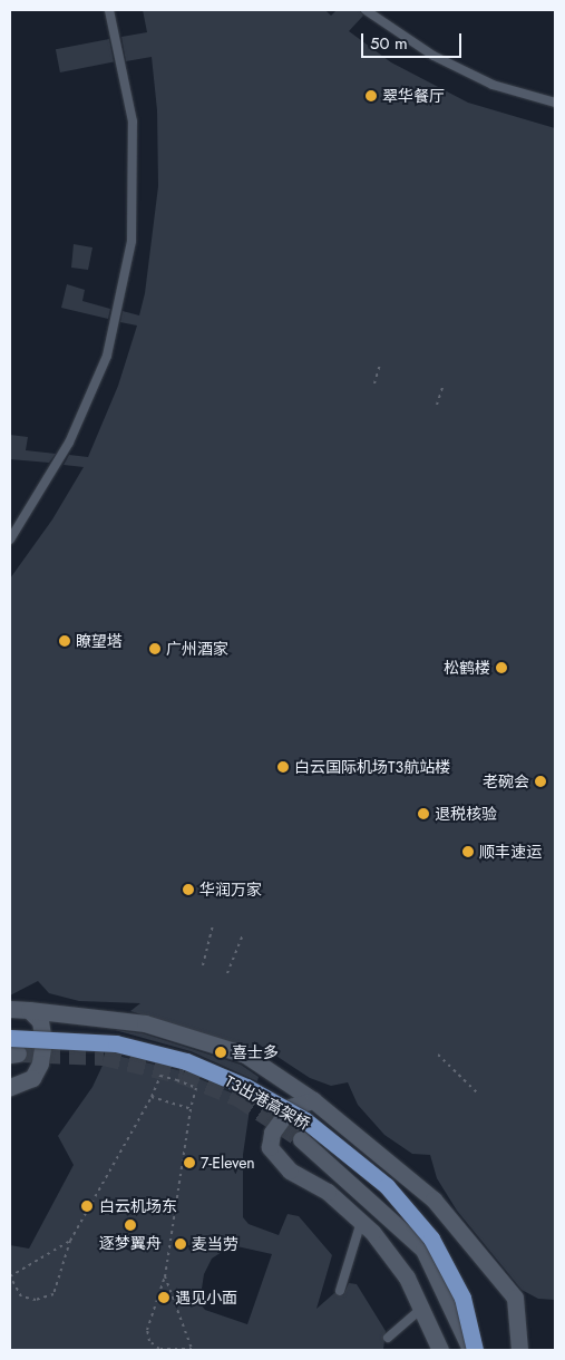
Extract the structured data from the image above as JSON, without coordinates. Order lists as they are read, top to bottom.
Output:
{
  "streets": {
    "main road": ["T3出港高架桥"]
  },
  "places": [
    "翠华餐厅",
    "瞭望塔",
    "广州酒家",
    "松鹤楼",
    "白云国际机场T3航站楼",
    "老碗会",
    "退税核验",
    "顺丰速运",
    "华润万家",
    "喜士多",
    "7-Eleven",
    "白云机场东",
    "逐梦翼舟",
    "麦当劳",
    "遇见小面"
  ],
  "scale_bar": "50 m"
}
